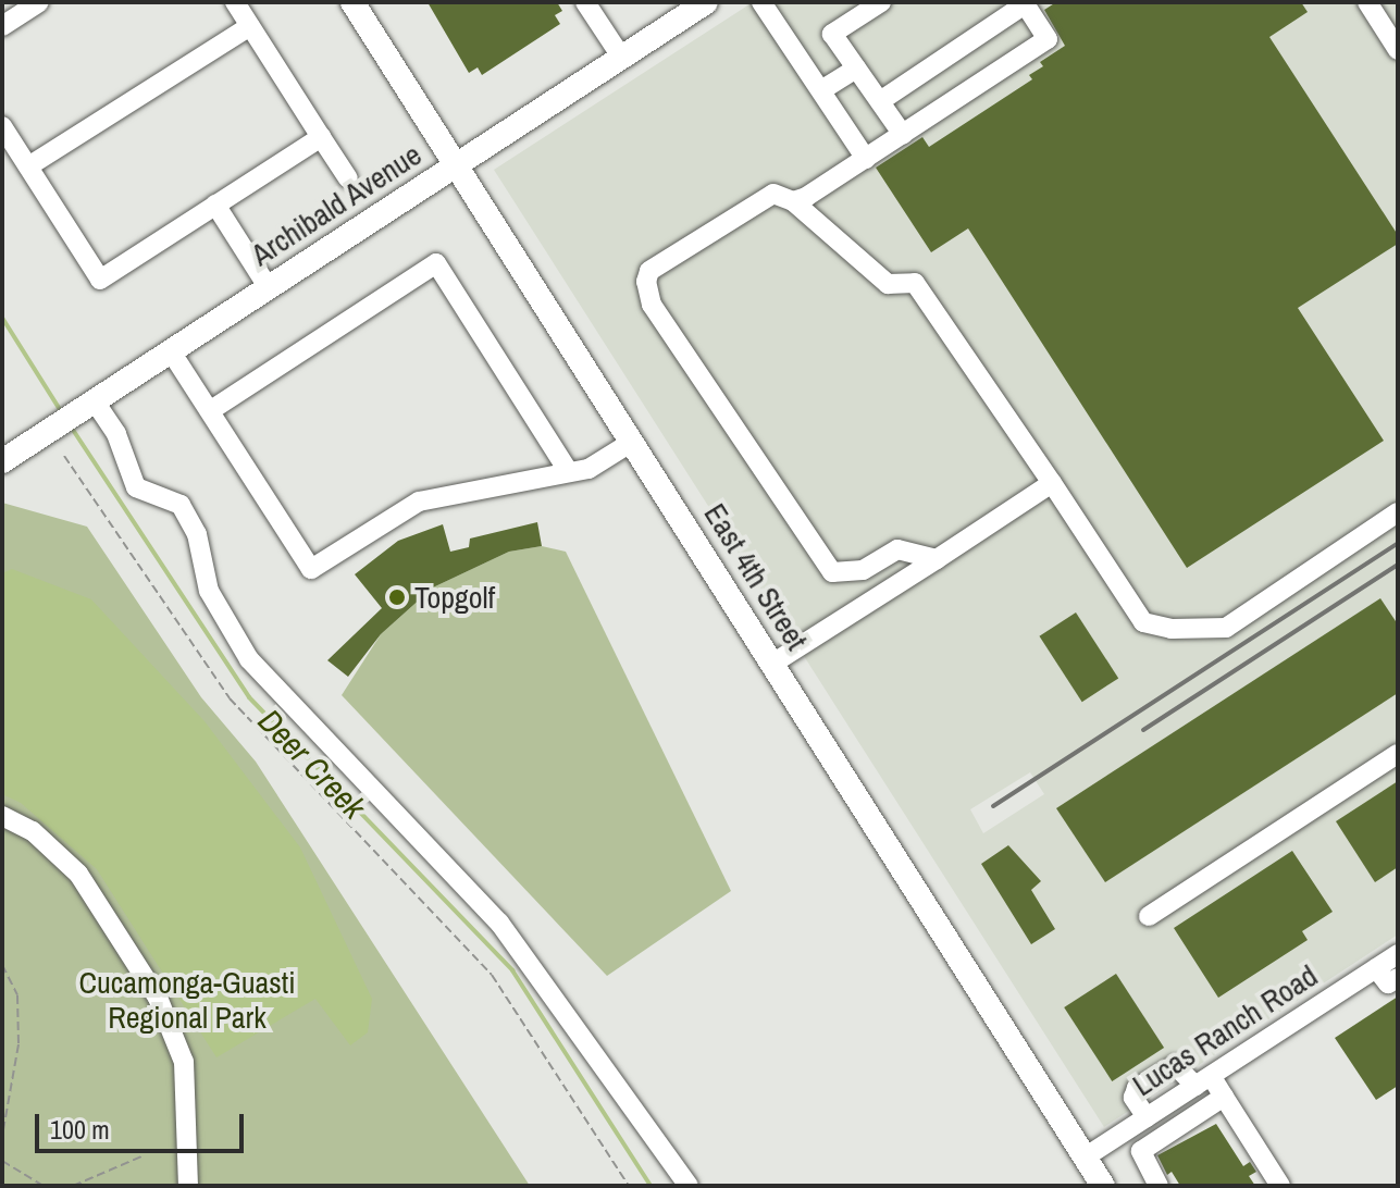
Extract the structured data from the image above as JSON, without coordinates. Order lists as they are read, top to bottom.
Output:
{
  "streets": {
    "main road": ["Archibald Avenue", "East 4th Street"],
    "street": ["Lucas Ranch Road"]
  },
  "crossings": [
    ["Archibald Avenue", "East 4th Street"],
    ["East 4th Street", "Lucas Ranch Road"]
  ],
  "water": ["Deer Creek"],
  "parks": ["Cucamonga-Guasti Regional Park"],
  "places": ["Topgolf"],
  "scale_bar": "100 m"
}
